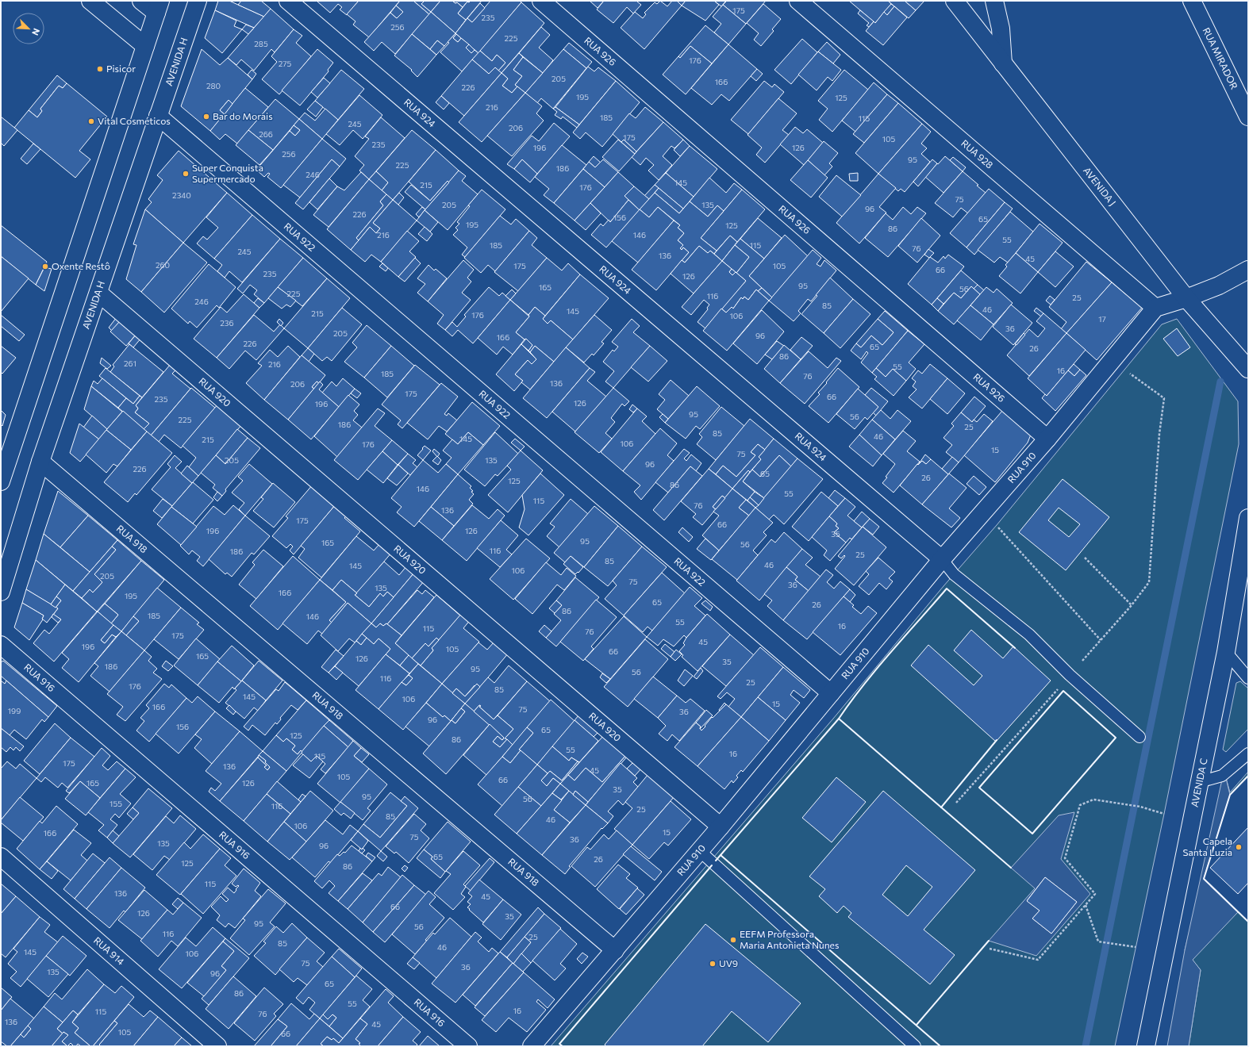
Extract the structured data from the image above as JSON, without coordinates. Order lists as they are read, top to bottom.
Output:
{
  "streets": {
    "street": [
      "RUA 926",
      "RUA MIRADOR",
      "AVENIDA H",
      "RUA 924",
      "RUA 928",
      "AVENIDA J",
      "RUA 922",
      "RUA 920",
      "RUA 910",
      "RUA 918",
      "RUA 916",
      "AVENIDA C",
      "RUA 914"
    ]
  },
  "crossings": [
    ["RUA 926", "RUA 910"],
    ["AVENIDA H", "RUA 922"],
    ["AVENIDA H", "RUA 920"],
    ["AVENIDA H", "RUA 918"],
    ["RUA 924", "RUA 910"],
    ["RUA 928", "RUA 910"],
    ["RUA 922", "RUA 910"],
    ["RUA 920", "RUA 910"],
    ["RUA 910", "RUA 918"]
  ],
  "places": [
    "Pisicor",
    "Bar do Morais",
    "Vital Cosméticos",
    "Super Conquista Supermercado",
    "Oxente Restô",
    "Capela Santa Luzia",
    "EEFM Professora Maria Antonieta Nunes",
    "UV9"
  ],
  "house_numbers": [
    "175",
    "235",
    "256",
    "225",
    "285",
    "176",
    "275",
    "205",
    "166",
    "280",
    "226",
    "195",
    "125",
    "216",
    "185",
    "115",
    "245",
    "206",
    "266",
    "175",
    "105",
    "235",
    "196",
    "126",
    "256",
    "95",
    "225",
    "186",
    "246",
    "145",
    "215",
    "176",
    "2340",
    "75",
    "205",
    "135",
    "96",
    "226",
    "156",
    "65",
    "195",
    "125",
    "86",
    "216",
    "146",
    "55",
    "185",
    "115",
    "76",
    "245",
    "136",
    "45",
    "260",
    "175",
    "105",
    "66",
    "235",
    "126",
    "95",
    "165",
    "56",
    "225",
    "116",
    "25",
    "246",
    "85",
    "46",
    "145",
    "215",
    "176",
    "106",
    "17",
    "236",
    "36",
    "205",
    "96",
    "166",
    "226",
    "65",
    "26",
    "86",
    "261",
    "216",
    "55",
    "16",
    "185",
    "76",
    "136",
    "206",
    "175",
    "66",
    "235",
    "126",
    "196",
    "95",
    "56",
    "225",
    "186",
    "25",
    "85",
    "46",
    "145",
    "215",
    "106",
    "176",
    "15",
    "75",
    "205",
    "135",
    "96",
    "226",
    "65",
    "26",
    "125",
    "86",
    "146",
    "55",
    "115",
    "76",
    "136",
    "175",
    "66",
    "196",
    "126",
    "35",
    "95",
    "165",
    "56",
    "116",
    "186",
    "25",
    "85",
    "46",
    "145",
    "106",
    "205",
    "75",
    "36",
    "135",
    "166",
    "195",
    "65",
    "26",
    "86",
    "185",
    "146",
    "55",
    "16",
    "115",
    "76",
    "175",
    "45",
    "196",
    "105",
    "66",
    "165",
    "126",
    "35",
    "186",
    "95",
    "56",
    "116",
    "25",
    "176",
    "85",
    "145",
    "106",
    "15",
    "166",
    "75",
    "199",
    "36",
    "96",
    "156",
    "65",
    "125",
    "86",
    "55",
    "16",
    "115",
    "175",
    "136",
    "45",
    "105",
    "66",
    "165",
    "126",
    "35",
    "95",
    "56",
    "155",
    "116",
    "25",
    "85",
    "46",
    "106",
    "15",
    "166",
    "75",
    "36",
    "135",
    "96",
    "65",
    "26",
    "125",
    "86",
    "115",
    "136",
    "45",
    "66",
    "126",
    "35",
    "95",
    "56",
    "116",
    "25",
    "85",
    "46",
    "145",
    "106",
    "75",
    "36",
    "135",
    "96",
    "65",
    "86",
    "55",
    "16",
    "115",
    "76",
    "136",
    "45",
    "105",
    "66"
  ],
  "north": "bottom right"
}
